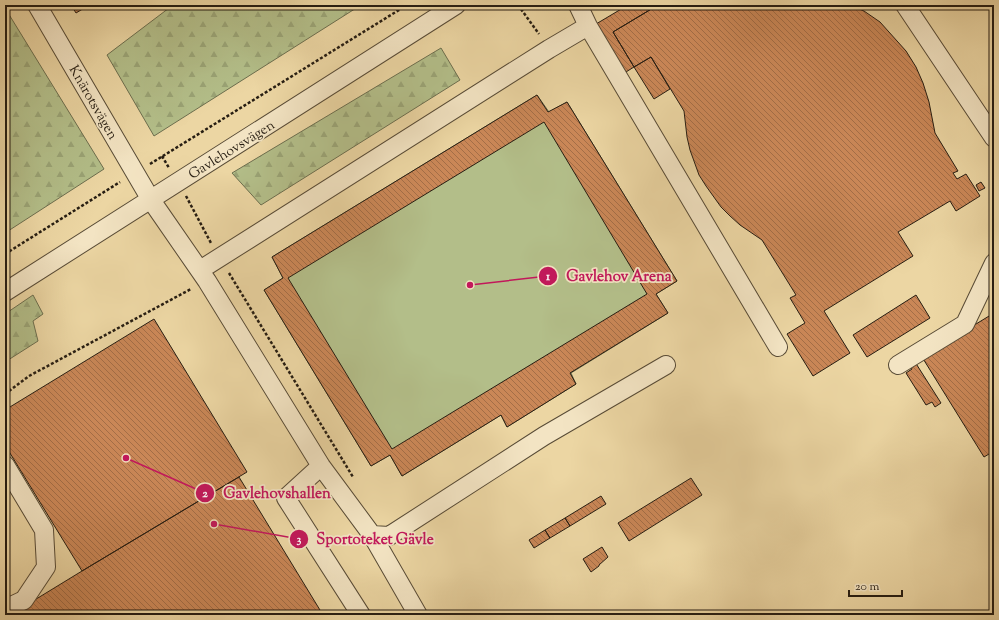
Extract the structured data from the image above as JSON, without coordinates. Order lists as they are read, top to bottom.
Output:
{
  "streets": {
    "street": ["Knärotsvägen", "Gavlehovsvägen"]
  },
  "crossings": [
    ["Knärotsvägen", "Gavlehovsvägen"]
  ],
  "places": ["Gavlehov Arena", "Gavlehovshallen", "Sportoteket Gävle"],
  "scale_bar": "20 m"
}
